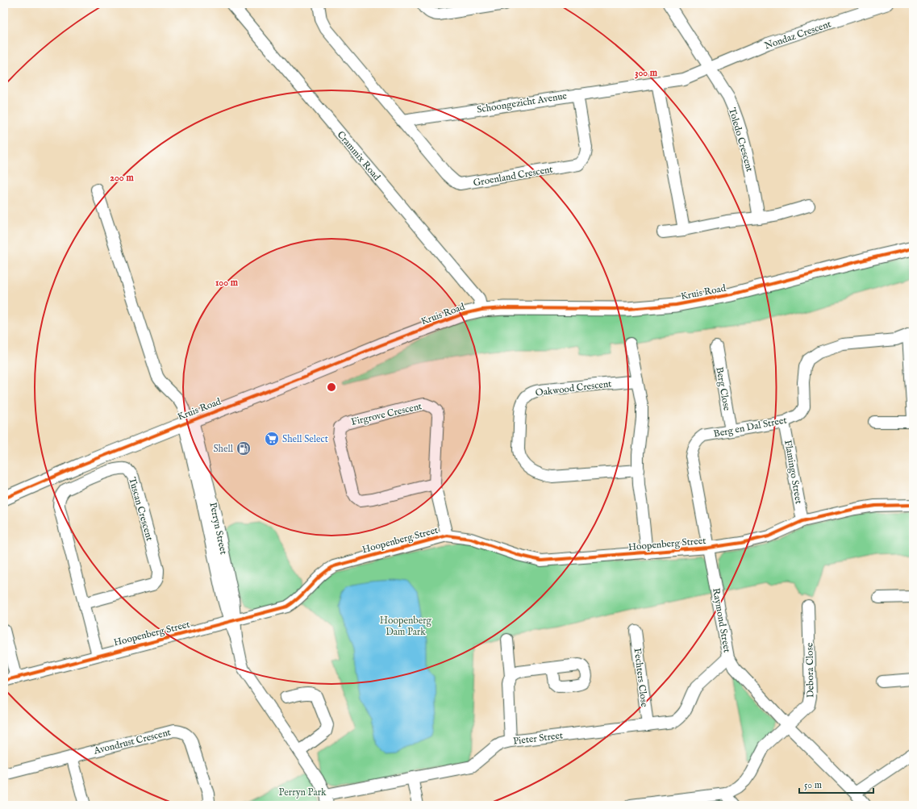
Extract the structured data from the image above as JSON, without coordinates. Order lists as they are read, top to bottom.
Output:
{
  "streets": {
    "street": [
      "Nondaz Crescent",
      "Schoongezicht Avenue",
      "Toledo Crescent",
      "Crammix Road",
      "Groenland Crescent",
      "Kruis Road",
      "Oakwood Crescent",
      "Berg Close",
      "Firgrove Crescent",
      "Berg en Dal Street",
      "Flamingo Street",
      "Tuscan Crescent",
      "Perryn Street",
      "Hoopenberg Street",
      "Raymond Street",
      "Debora Close",
      "Fechters Close",
      "Pieter Street",
      "Avondrust Crescent"
    ]
  },
  "crossings": [
    ["Nondaz Crescent", "Schoongezicht Avenue"],
    ["Nondaz Crescent", "Toledo Crescent"],
    ["Schoongezicht Avenue", "Toledo Crescent"],
    ["Schoongezicht Avenue", "Groenland Crescent"],
    ["Crammix Road", "Kruis Road"],
    ["Kruis Road", "Perryn Street"],
    ["Berg Close", "Berg en Dal Street"],
    ["Firgrove Crescent", "Hoopenberg Street"],
    ["Berg en Dal Street", "Flamingo Street"],
    ["Berg en Dal Street", "Raymond Street"],
    ["Flamingo Street", "Hoopenberg Street"],
    ["Tuscan Crescent", "Hoopenberg Street"],
    ["Perryn Street", "Hoopenberg Street"],
    ["Perryn Street", "Pieter Street"],
    ["Hoopenberg Street", "Raymond Street"],
    ["Raymond Street", "Debora Close"],
    ["Raymond Street", "Pieter Street"],
    ["Fechters Close", "Pieter Street"]
  ],
  "parks": ["Hoopenberg Dam Park", "Perryn Park"],
  "places": {
    "supermarket": ["Shell Select"],
    "fuel station": ["Shell"]
  },
  "scale_bar": "50 m",
  "rings": ["300 m", "200 m", "100 m"]
}
